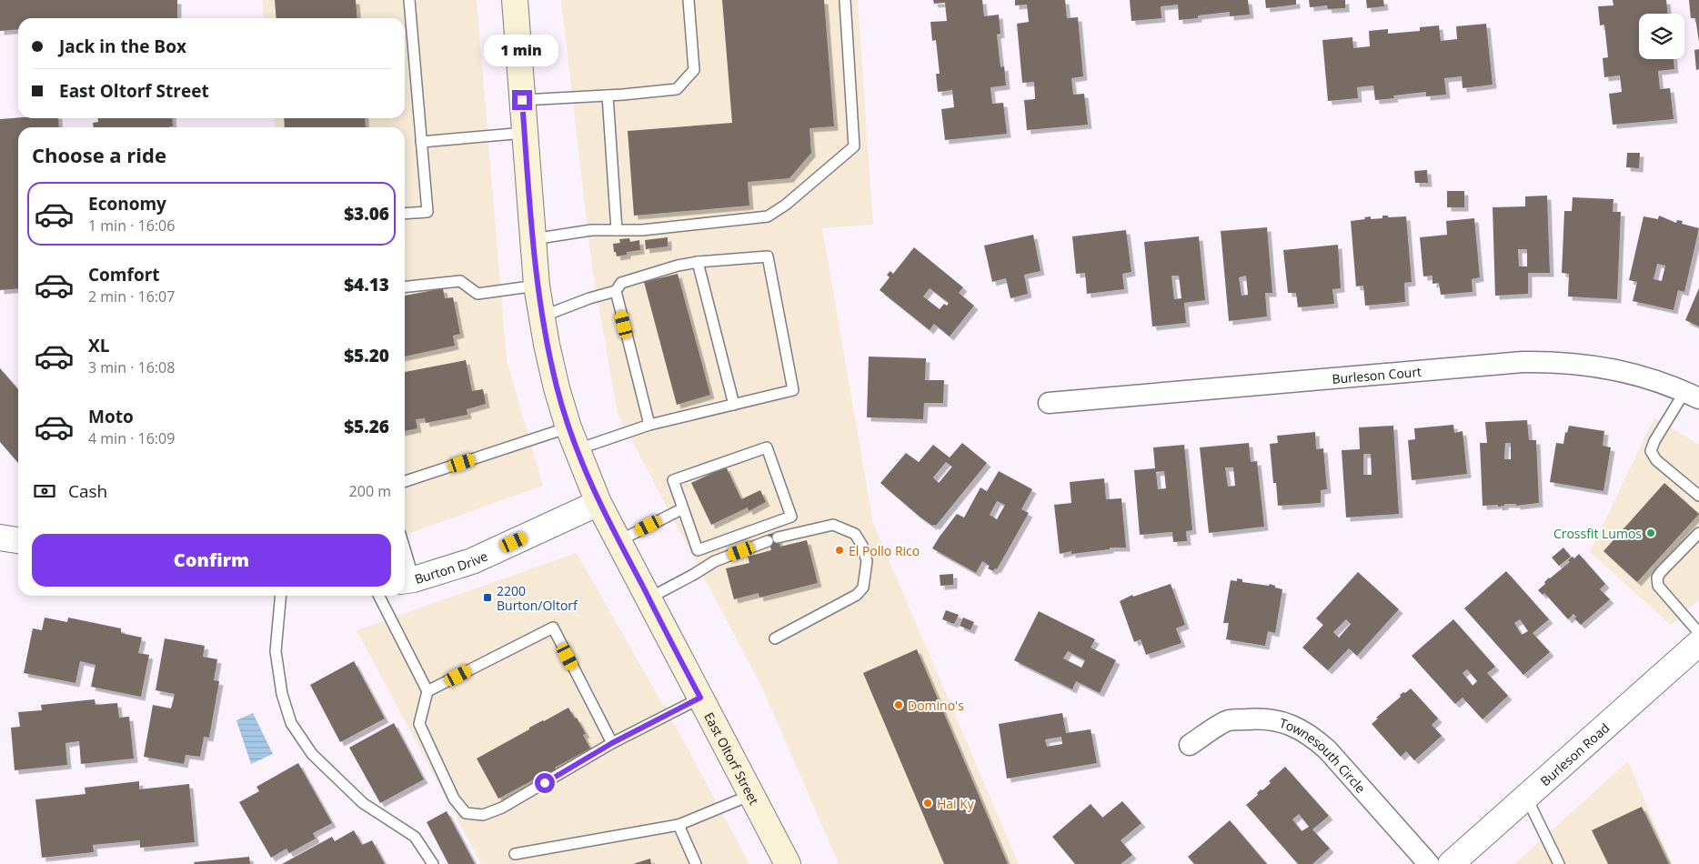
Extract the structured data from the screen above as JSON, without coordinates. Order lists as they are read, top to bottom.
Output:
{
  "streets": {
    "main road": ["East Oltorf Street"],
    "street": [
      "Burleson Court",
      "Burton Drive",
      "Burleson Road",
      "Townesouth Circle"
    ]
  },
  "crossings": [
    ["Burton Drive", "East Oltorf Street"]
  ],
  "places": {
    "other": [
      "Crossfit Lumos",
      "El Pollo Rico",
      "Domino's",
      "Hai Ky"
    ],
    "transit": ["2200 Burton/Oltorf"]
  },
  "page": {
    "banner": ["Jack in the Box", "East Oltorf Street"],
    "bubble": "1 min",
    "heading": "Choose a ride",
    "list": [
      {
        "name": "Economy",
        "note": "1 min · 16:06",
        "value": "$3.06"
      },
      {
        "name": "Comfort",
        "note": "2 min · 16:07",
        "value": "$4.13"
      },
      {
        "name": "XL",
        "note": "3 min · 16:08",
        "value": "$5.20"
      },
      {
        "name": "Moto",
        "note": "4 min · 16:09",
        "value": "$5.26"
      }
    ],
    "pay": ["Cash", "200 m"],
    "buttons": "Confirm"
  }
}
